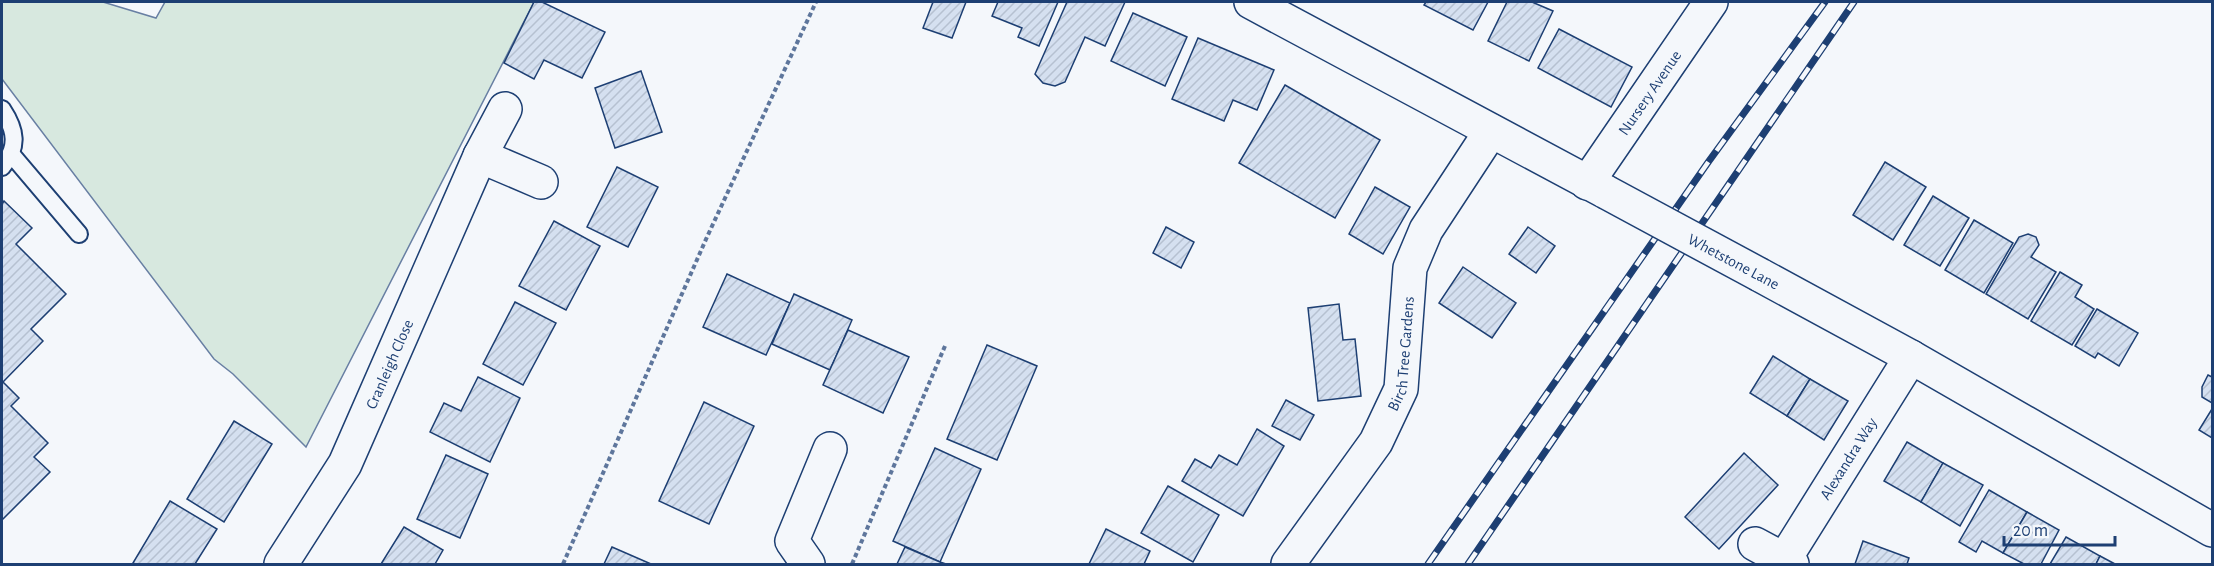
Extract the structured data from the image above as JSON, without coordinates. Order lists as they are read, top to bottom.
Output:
{
  "streets": {
    "street": [
      "Nursery Avenue",
      "Whetstone Lane",
      "Birch Tree Gardens",
      "Cranleigh Close",
      "Alexandra Way"
    ]
  },
  "crossings": [
    ["Nursery Avenue", "Whetstone Lane"],
    ["Whetstone Lane", "Birch Tree Gardens"],
    ["Whetstone Lane", "Alexandra Way"]
  ],
  "scale_bar": "20 m"
}
